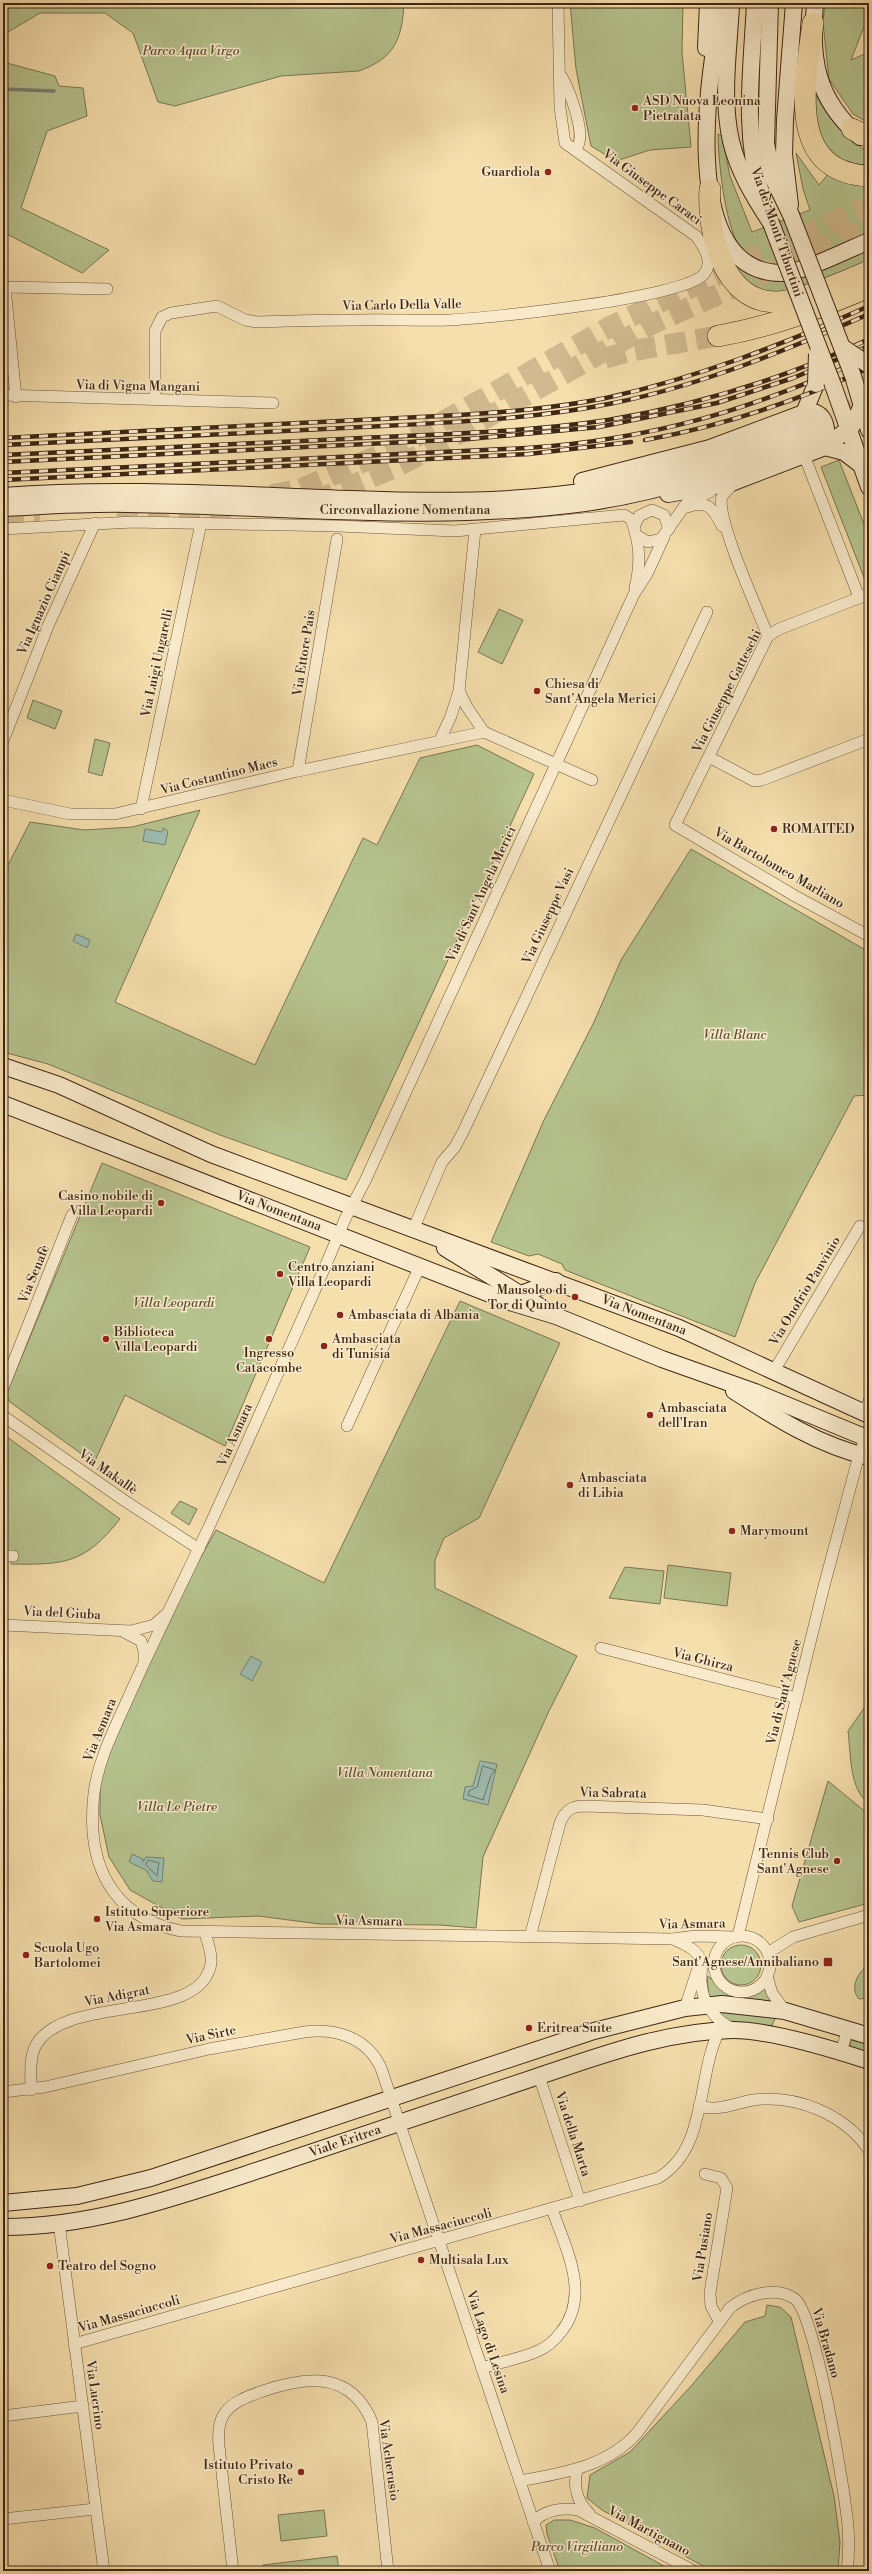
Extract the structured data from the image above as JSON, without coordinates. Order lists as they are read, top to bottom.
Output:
{
  "streets": {
    "street": [
      "Via Giuseppe Caraci",
      "Via dei Monti Tiburtini",
      "Via Carlo Della Valle",
      "Via di Vigna Mangani",
      "Circonvallazione Nomentana",
      "Via Ignazio Ciampi",
      "Via Ettore Pais",
      "Via Luigi Ungarelli",
      "Via Giuseppe Gatteschi",
      "Via Costantino Maes",
      "Via Bartolomeo Marliano",
      "Via di Sant'Angela Merici",
      "Via Giuseppe Vasi",
      "Via Nomentana",
      "Via Senafè",
      "Via Onofrio Panvinio",
      "Via Asmara",
      "Via Makallè",
      "Via del Giuba",
      "Via Ghirza",
      "Via di Sant'Agnese",
      "Via Sabrata",
      "Via Adigrat",
      "Via Sirte",
      "Via della Marta",
      "Viale Eritrea",
      "Via Massaciuccoli",
      "Via Pusiano",
      "Via Lago di Lesina",
      "Via Bradano",
      "Via Lucrino",
      "Via Acherusio",
      "Via Martignano"
    ]
  },
  "crossings": [
    ["Via Giuseppe Caraci", "Via Carlo Della Valle"],
    ["Via Carlo Della Valle", "Via di Vigna Mangani"],
    ["Circonvallazione Nomentana", "Via Ignazio Ciampi"],
    ["Circonvallazione Nomentana", "Via Luigi Ungarelli"],
    ["Circonvallazione Nomentana", "Via di Sant'Angela Merici"],
    ["Via Ettore Pais", "Via Costantino Maes"],
    ["Via Luigi Ungarelli", "Via Costantino Maes"],
    ["Via Giuseppe Gatteschi", "Via Bartolomeo Marliano"],
    ["Via di Sant'Angela Merici", "Via Nomentana"],
    ["Via di Sant'Angela Merici", "Via Asmara"],
    ["Via Giuseppe Vasi", "Via Nomentana"],
    ["Via Nomentana", "Via Onofrio Panvinio"],
    ["Via Nomentana", "Via Asmara"],
    ["Via Nomentana", "Via di Sant'Agnese"],
    ["Via Asmara", "Via Makallè"],
    ["Via Asmara", "Via del Giuba"],
    ["Via Asmara", "Via di Sant'Agnese"],
    ["Via Asmara", "Via Sabrata"],
    ["Via Asmara", "Via Adigrat"],
    ["Via Ghirza", "Via di Sant'Agnese"],
    ["Via di Sant'Agnese", "Via Sabrata"],
    ["Via Adigrat", "Via Sirte"],
    ["Via Sirte", "Viale Eritrea"],
    ["Via Sirte", "Via Lago di Lesina"],
    ["Via della Marta", "Viale Eritrea"],
    ["Via della Marta", "Via Massaciuccoli"],
    ["Viale Eritrea", "Via Massaciuccoli"],
    ["Viale Eritrea", "Via Lago di Lesina"],
    ["Viale Eritrea", "Via Lucrino"],
    ["Via Massaciuccoli", "Via Lago di Lesina"],
    ["Via Massaciuccoli", "Via Lucrino"],
    ["Via Pusiano", "Via Bradano"],
    ["Via Lago di Lesina", "Via Bradano"]
  ],
  "parks": [
    "Parco Aqua Virgo",
    "Villa Blanc",
    "Villa Leopardi",
    "Villa Nomentana",
    "Villa Le Pietre",
    "Parco Virgiliano"
  ],
  "places": {
    "other": [
      "ASD Nuova Leonina Pietralata",
      "Guardiola",
      "Chiesa di Sant'Angela Merici",
      "ROMAITED",
      "Casino nobile di Villa Leopardi",
      "Centro anziani Villa Leopardi",
      "Mausoleo di Tor di Quinto",
      "Ambasciata di Albania",
      "Biblioteca Villa Leopardi",
      "Ingresso Catacombe",
      "Ambasciata di Tunisia",
      "Ambasciata dell'Iran",
      "Ambasciata di Libia",
      "Marymount",
      "Tennis Club Sant'Agnese",
      "Istituto Superiore Via Asmara",
      "Scuola Ugo Bartolomei",
      "Eritrea Suite",
      "Multisala Lux",
      "Teatro del Sogno",
      "Istituto Privato Cristo Re"
    ],
    "transit": ["Sant'Agnese/Annibaliano"]
  }
}
